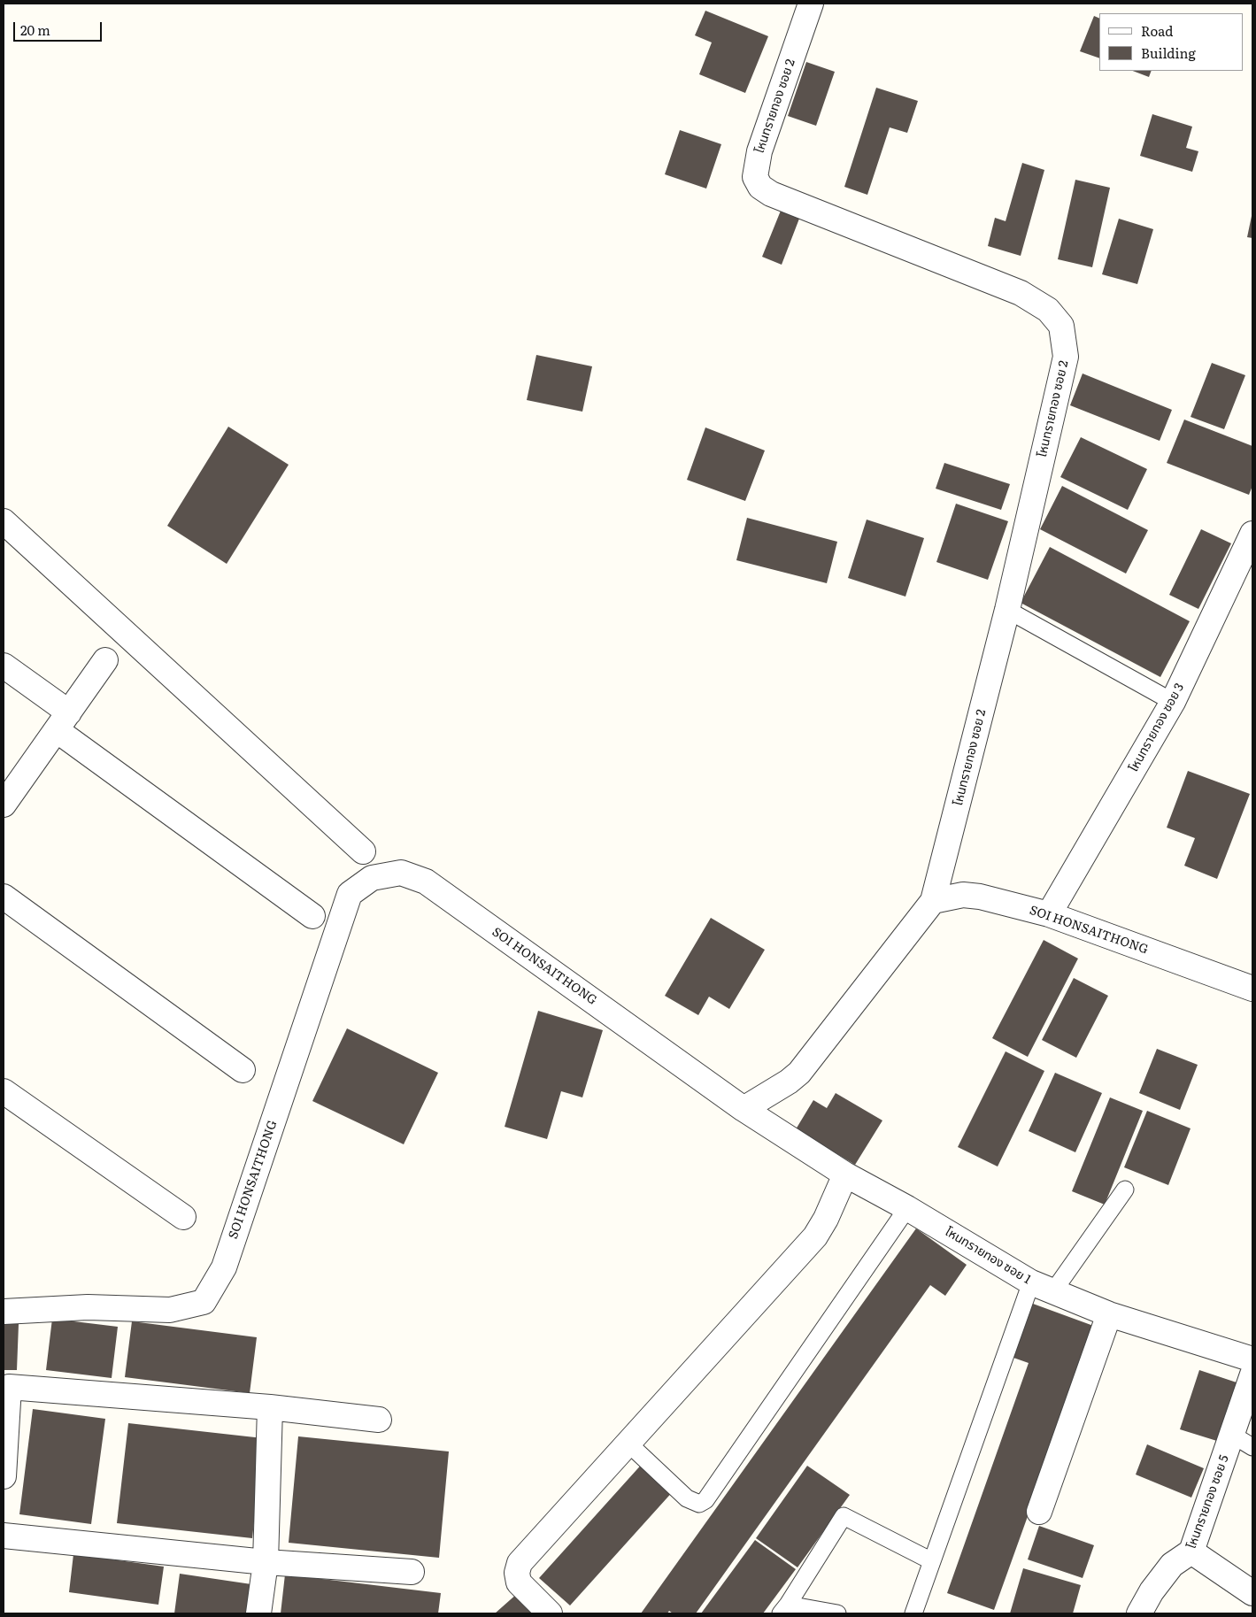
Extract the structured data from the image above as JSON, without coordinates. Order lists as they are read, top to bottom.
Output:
{
  "streets": {
    "street": [
      "โหนทรายทอง ซอย 2",
      "โหนทรายทอง ซอย 3",
      "SOI HONSAITHONG",
      "โหนทรายทอง ซอย 1",
      "โหนทรายทอง ซอย 5"
    ]
  },
  "crossings": [
    ["โหนทรายทอง ซอย 2", "SOI HONSAITHONG"],
    ["โหนทรายทอง ซอย 3", "SOI HONSAITHONG"],
    ["SOI HONSAITHONG", "โหนทรายทอง ซอย 1"]
  ],
  "legend": ["Road", "Building"],
  "scale_bar": "20 m"
}
